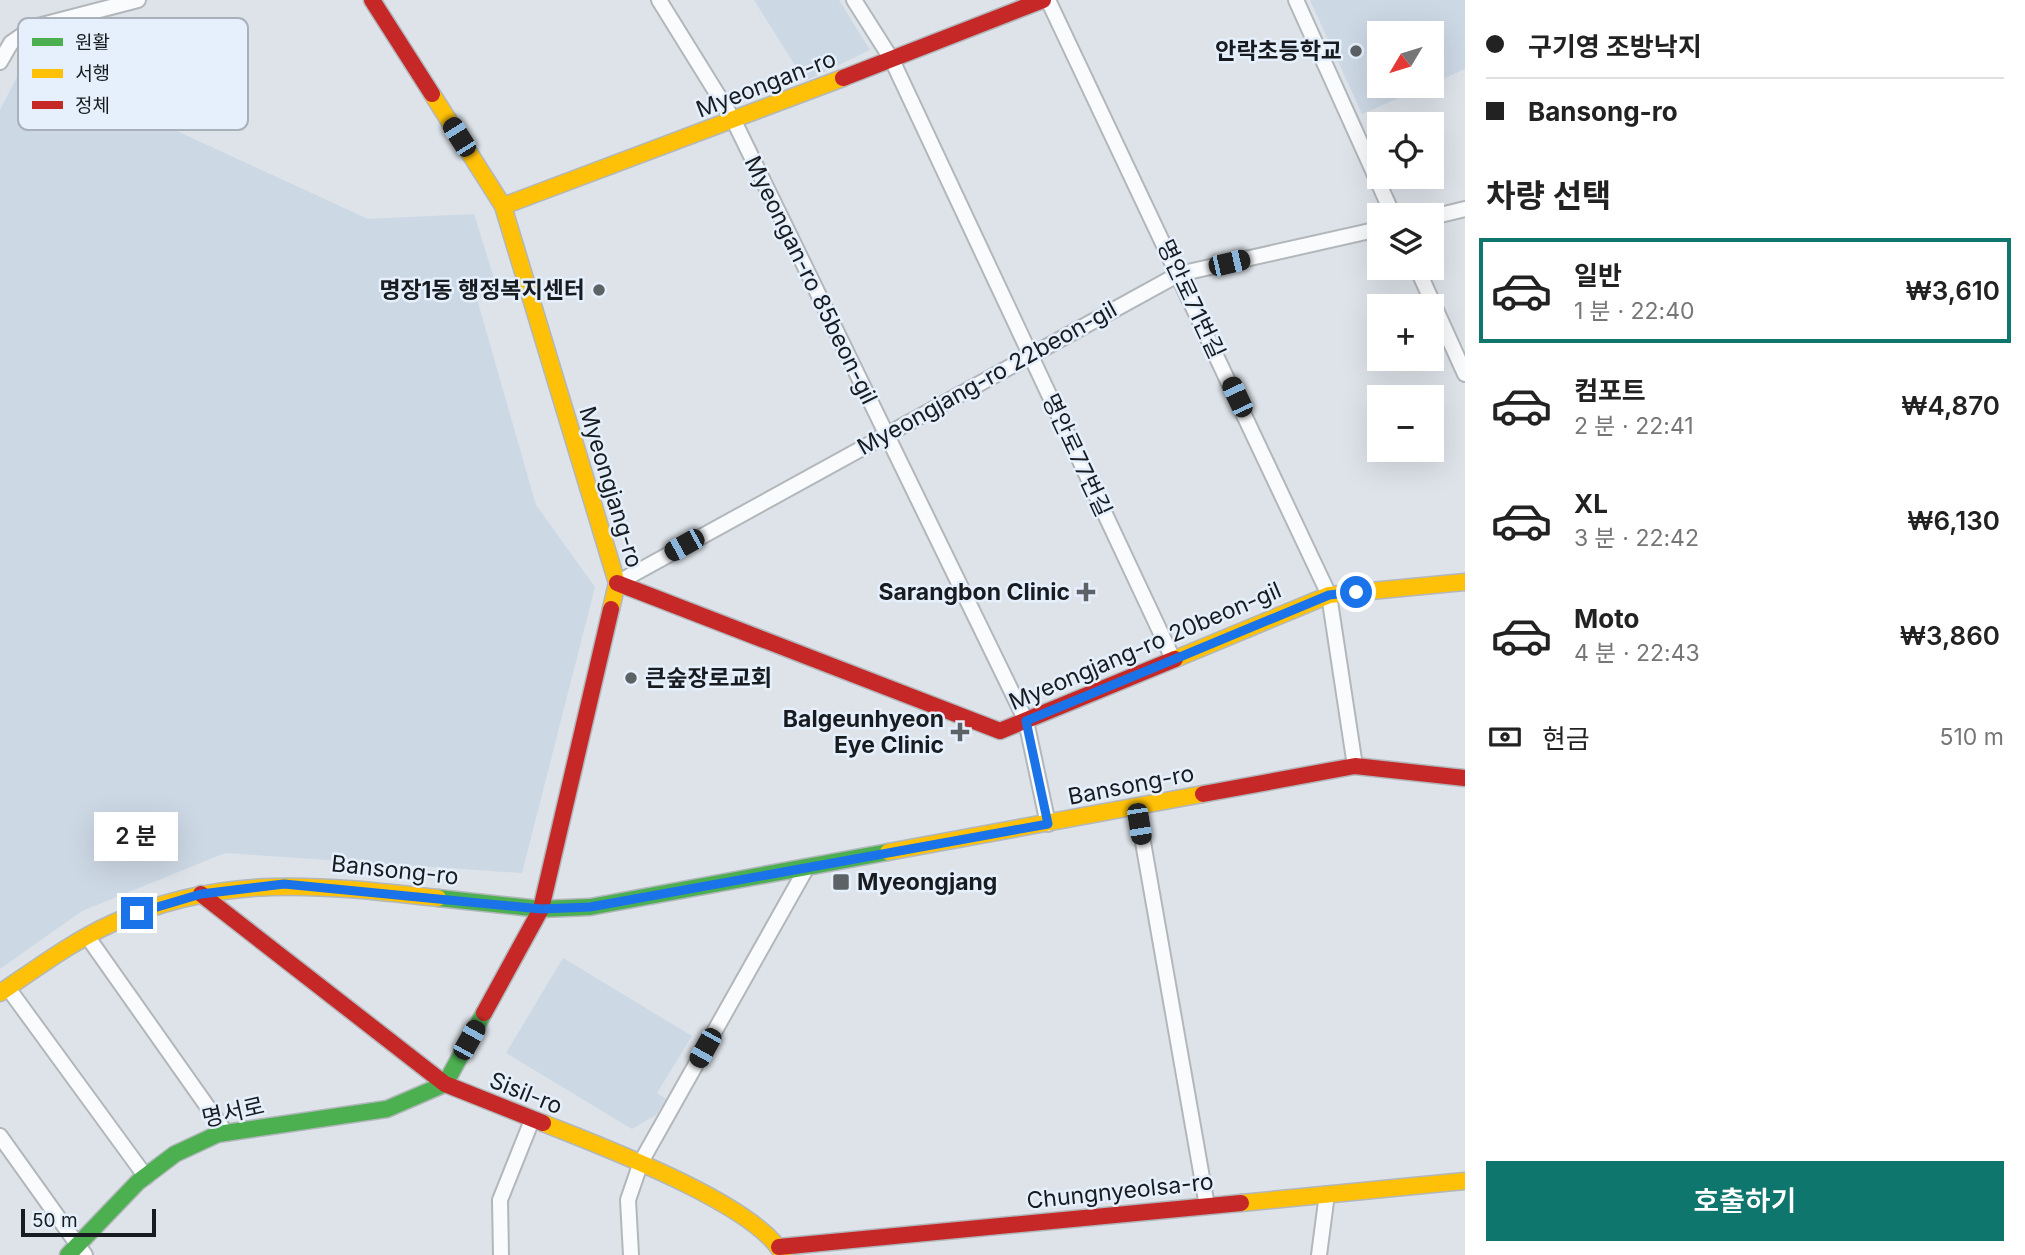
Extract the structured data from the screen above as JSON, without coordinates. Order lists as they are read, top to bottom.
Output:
{
  "streets": {
    "main road": [
      "Myeongan-ro",
      "Myeongjang-ro",
      "Myeongjang-ro 20beon-gil",
      "Bansong-ro",
      "Sisil-ro",
      "명서로",
      "Chungnyeolsa-ro"
    ],
    "street": [
      "Myeongan-ro 85beon-gil",
      "명안로71번길",
      "Myeongjang-ro 22beon-gil",
      "명안로77번길"
    ]
  },
  "crossings": [
    ["Myeongan-ro", "Myeongan-ro 85beon-gil"],
    ["Myeongan-ro", "명안로71번길"],
    ["Myeongan-ro", "명안로77번길"],
    ["Myeongan-ro", "Myeongjang-ro"],
    ["Myeongan-ro 85beon-gil", "Myeongjang-ro 22beon-gil"],
    ["Myeongan-ro 85beon-gil", "Myeongjang-ro 20beon-gil"],
    ["Myeongan-ro 85beon-gil", "Bansong-ro"],
    ["명안로71번길", "Myeongjang-ro 22beon-gil"],
    ["명안로71번길", "Myeongjang-ro 20beon-gil"],
    ["명안로71번길", "Bansong-ro"],
    ["Myeongjang-ro 22beon-gil", "명안로77번길"],
    ["Myeongjang-ro 22beon-gil", "Myeongjang-ro"],
    ["Myeongjang-ro 22beon-gil", "Myeongjang-ro 20beon-gil"],
    ["명안로77번길", "Myeongjang-ro 20beon-gil"],
    ["Myeongjang-ro", "Myeongjang-ro 20beon-gil"],
    ["Myeongjang-ro", "Bansong-ro"],
    ["Myeongjang-ro", "Sisil-ro"],
    ["Myeongjang-ro", "명서로"],
    ["Bansong-ro", "Sisil-ro"],
    ["Sisil-ro", "명서로"],
    ["Sisil-ro", "Chungnyeolsa-ro"]
  ],
  "places": {
    "other": ["안락초등학교", "명장1동 행정복지센터", "큰숲장로교회"],
    "health": ["Sarangbon Clinic", "Balgeunhyeon Eye Clinic"],
    "transit": ["Myeongjang"]
  },
  "legend": ["원활", "서행", "정체"],
  "scale_bar": "50 m",
  "north": "bottom left",
  "page": {
    "banner": ["구기영 조방낙지", "Bansong-ro"],
    "map_buttons": ["+", "−"],
    "heading": "차량 선택",
    "list": [
      {
        "name": "일반",
        "note": "1 분 · 22:40",
        "value": "₩3,610"
      },
      {
        "name": "컴포트",
        "note": "2 분 · 22:41",
        "value": "₩4,870"
      },
      {
        "name": "XL",
        "note": "3 분 · 22:42",
        "value": "₩6,130"
      },
      {
        "name": "Moto",
        "note": "4 분 · 22:43",
        "value": "₩3,860"
      }
    ],
    "pay": ["현금", "510 m"],
    "bubble": "2 분",
    "buttons": "호출하기",
    "scale": "50 m"
  }
}
